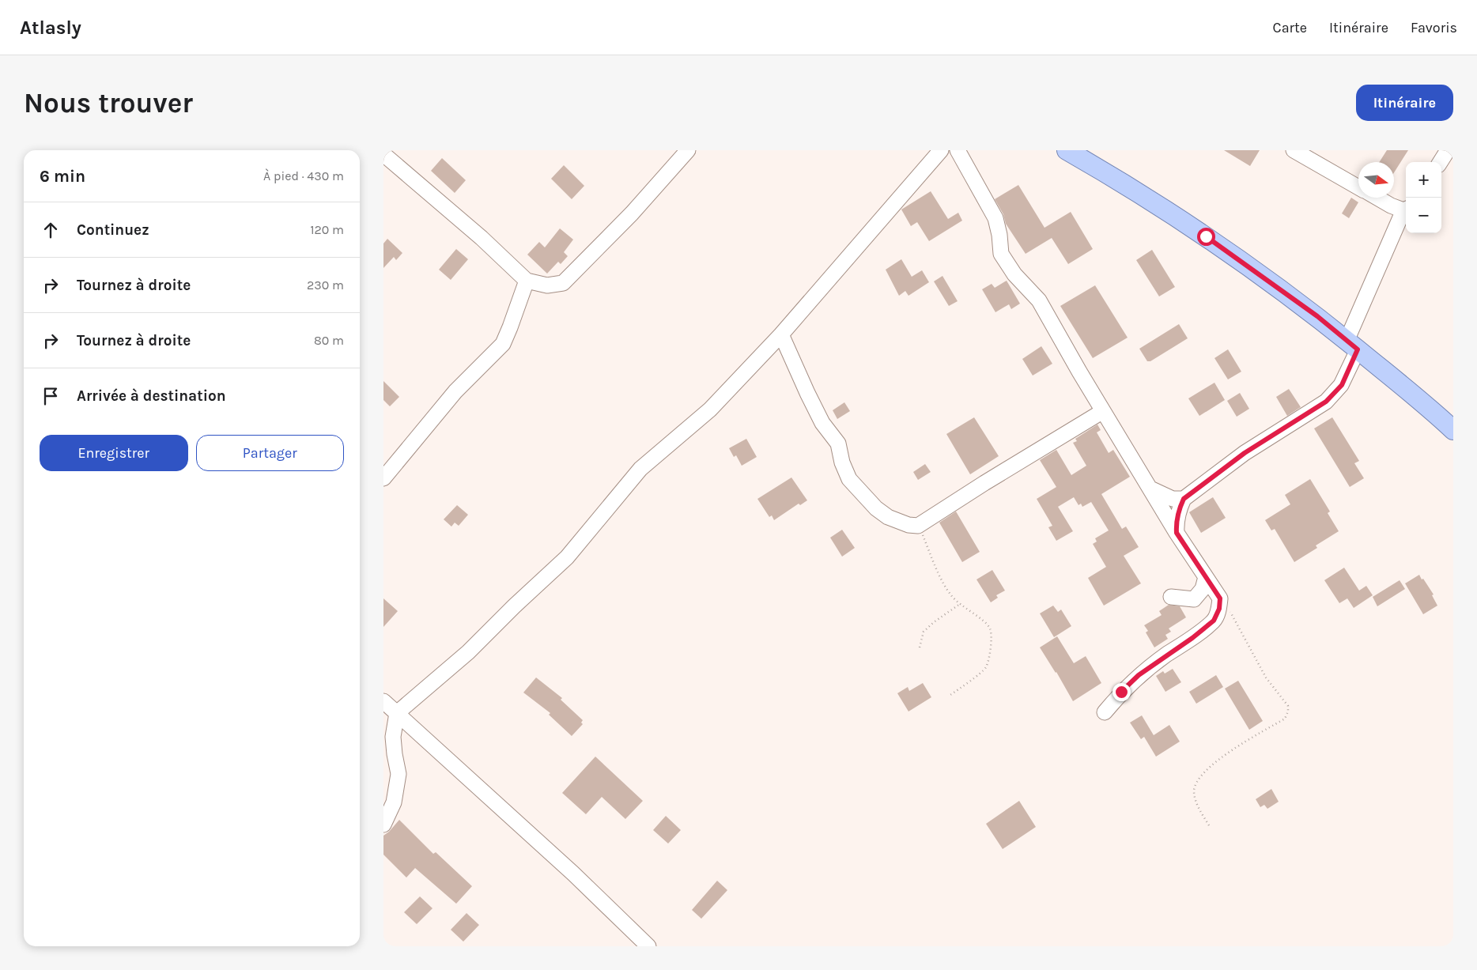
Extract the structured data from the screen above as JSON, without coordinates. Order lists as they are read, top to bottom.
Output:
{
  "north": "right",
  "page": {
    "header": "Atlasly",
    "nav": ["Carte", "Itinéraire", "Favoris"],
    "buttons": [
      "Itinéraire",
      ["Enregistrer", "Partager"]
    ],
    "title": "Nous trouver",
    "heading": ["6 min", "À pied · 430 m"],
    "map_buttons": ["+", "−"],
    "list": [
      ["Continuez", "120 m"],
      ["Tournez à droite", "230 m"],
      ["Tournez à droite", "80 m"],
      "Arrivée à destination"
    ]
  }
}
